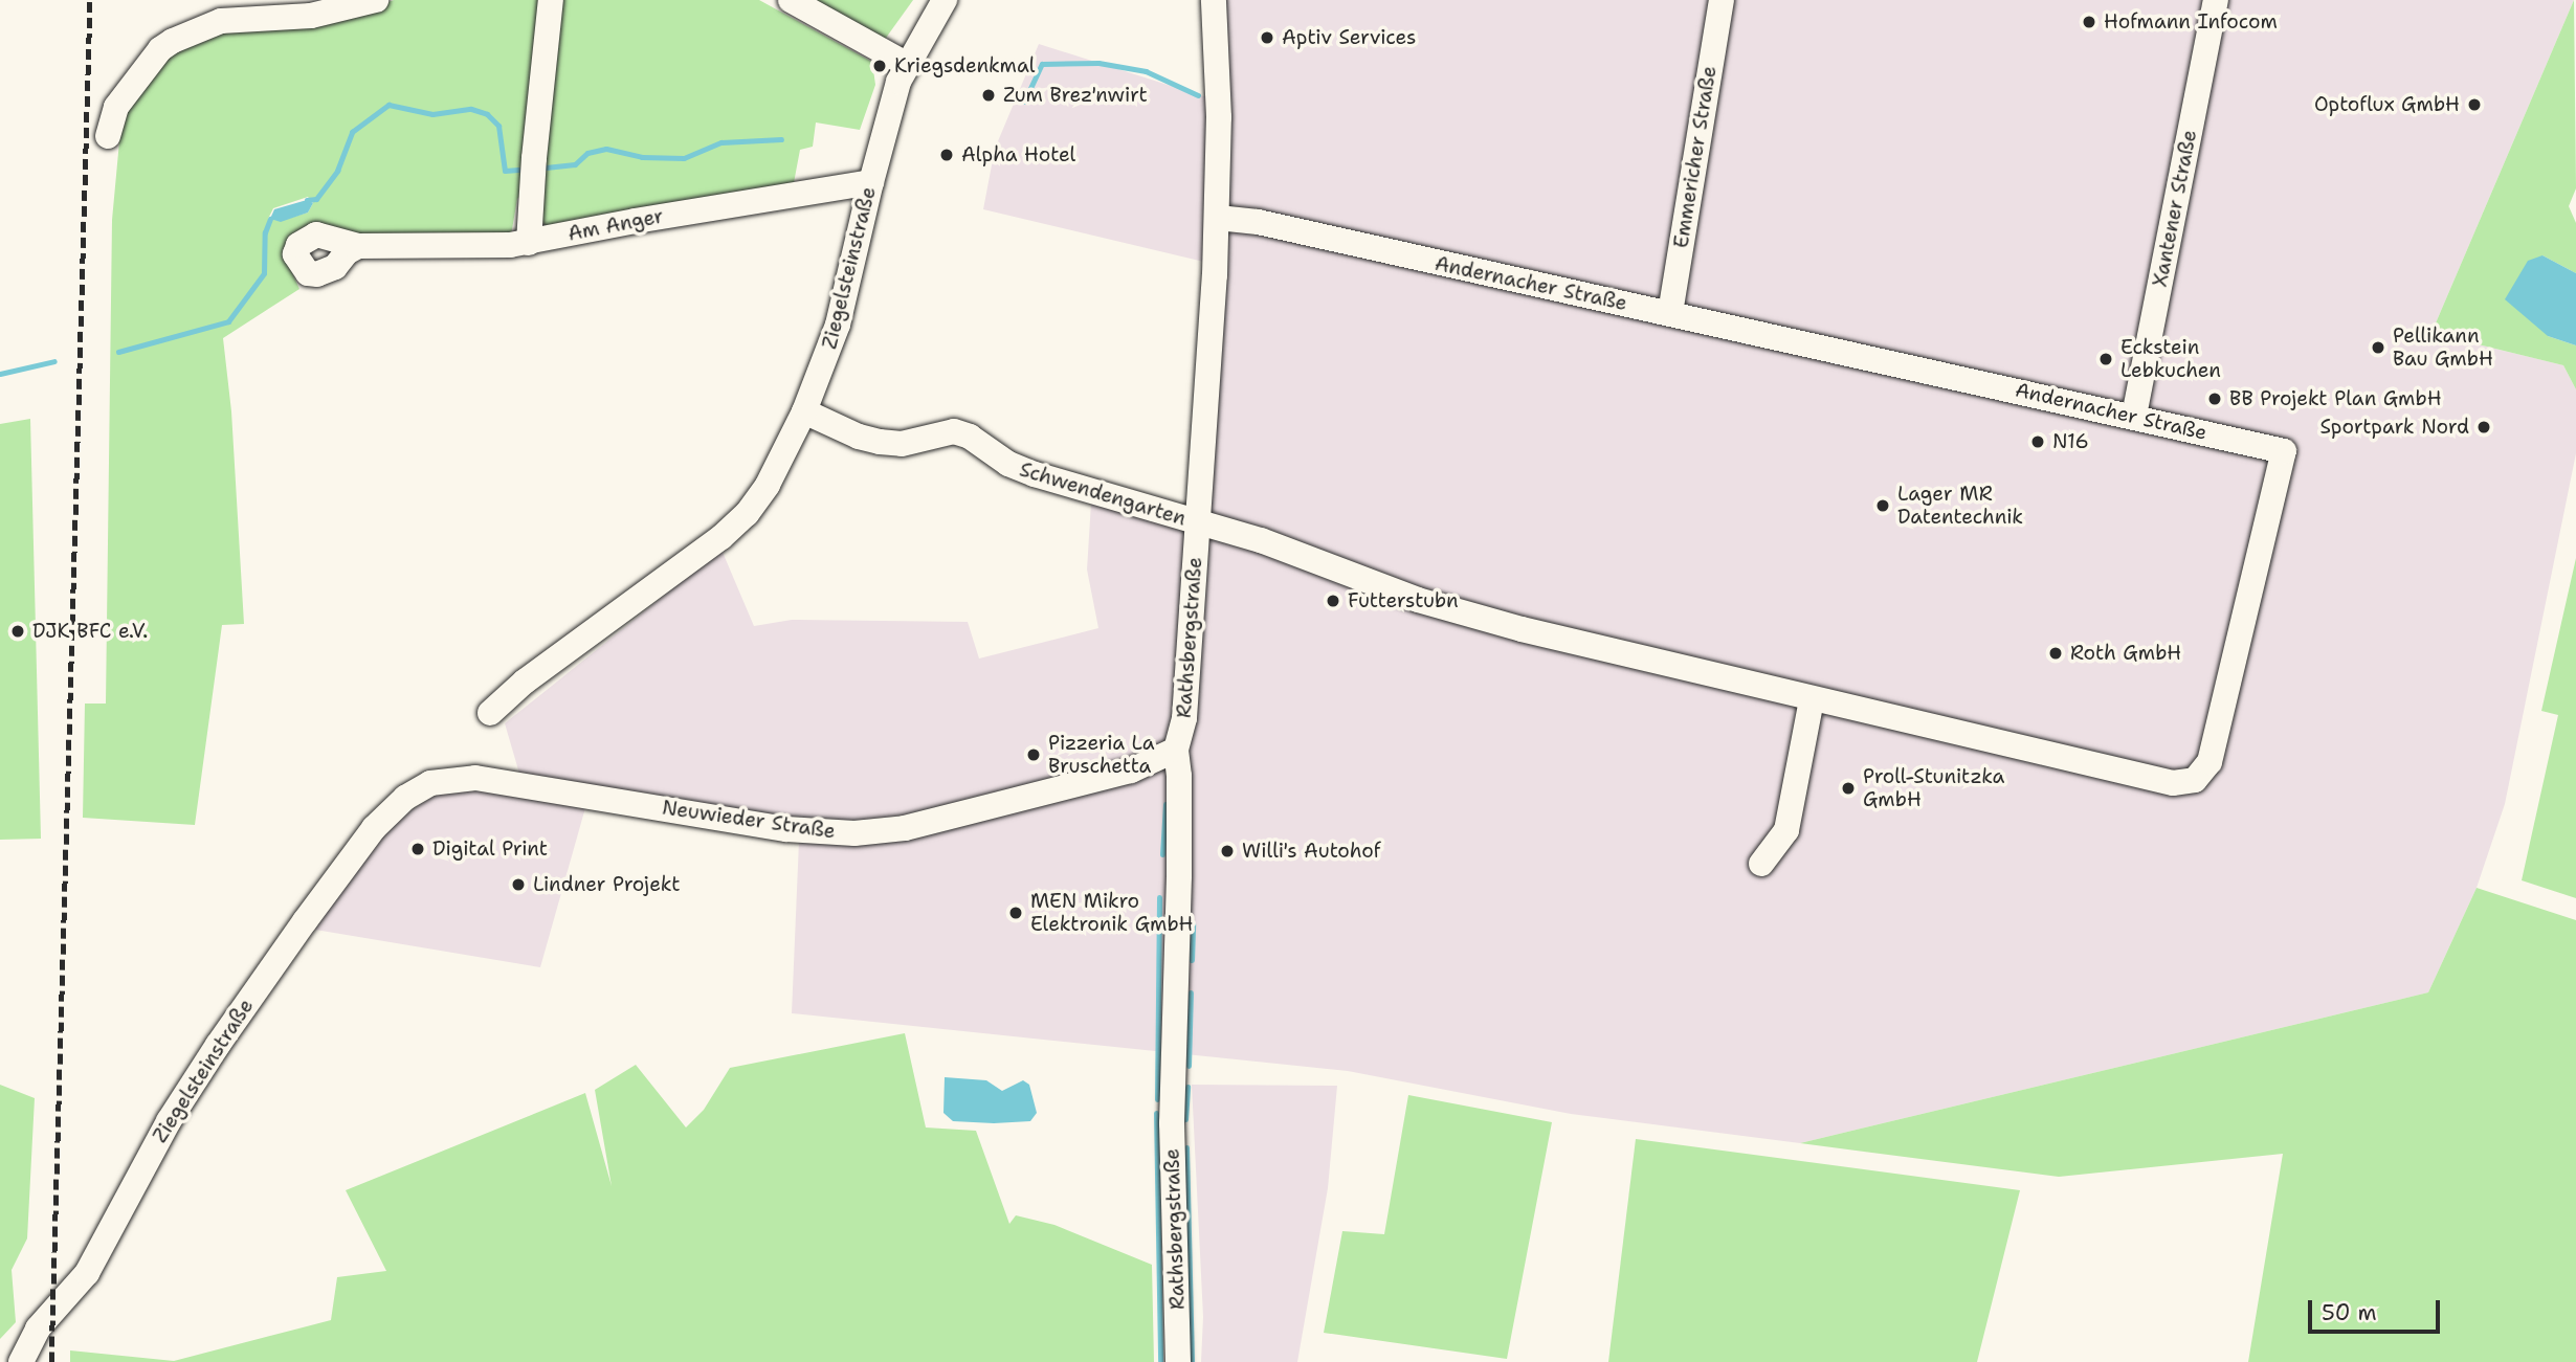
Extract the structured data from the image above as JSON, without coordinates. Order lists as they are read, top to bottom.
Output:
{
  "streets": {
    "street": [
      "Emmericher Straße",
      "Xantener Straße",
      "Am Anger",
      "Ziegelsteinstraße",
      "Andernacher Straße",
      "Schwendengarten",
      "Rathsbergstraße",
      "Neuwieder Straße"
    ]
  },
  "crossings": [
    ["Emmericher Straße", "Andernacher Straße"],
    ["Xantener Straße", "Andernacher Straße"],
    ["Am Anger", "Ziegelsteinstraße"],
    ["Ziegelsteinstraße", "Schwendengarten"],
    ["Ziegelsteinstraße", "Neuwieder Straße"],
    ["Andernacher Straße", "Schwendengarten"],
    ["Andernacher Straße", "Rathsbergstraße"],
    ["Schwendengarten", "Rathsbergstraße"],
    ["Rathsbergstraße", "Neuwieder Straße"]
  ],
  "places": [
    "Hofmann Infocom",
    "Aptiv Services",
    "Kriegsdenkmal",
    "Zum Brez'nwirt",
    "Optoflux GmbH",
    "Alpha Hotel",
    "Pellikann Bau GmbH",
    "Eckstein Lebkuchen",
    "BB Projekt Plan GmbH",
    "Sportpark Nord",
    "N16",
    "Lager MR Datentechnik",
    "Futterstubn",
    "DJK BFC e.V.",
    "Roth GmbH",
    "Pizzeria La Bruschetta",
    "Proll-Stunitzka GmbH",
    "Digital Print",
    "Willi's Autohof",
    "Lindner Projekt",
    "MEN Mikro Elektronik GmbH"
  ],
  "scale_bar": "50 m"
}
